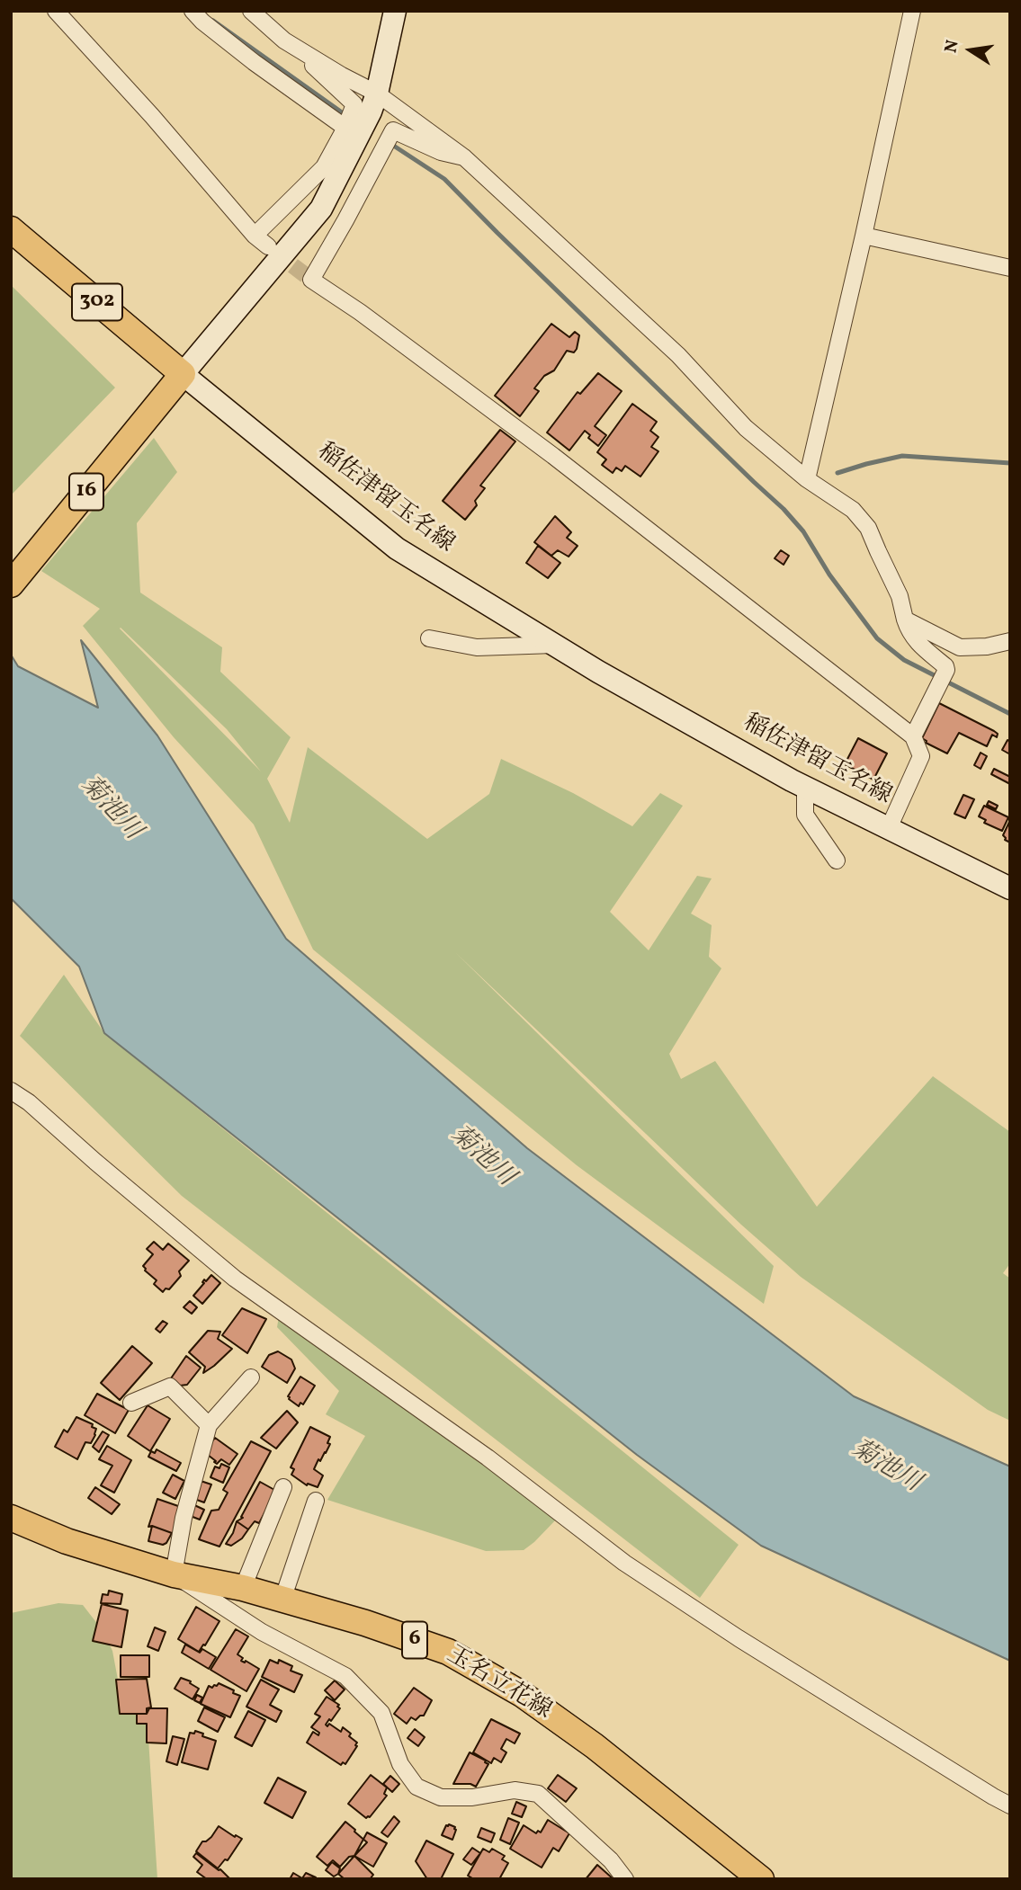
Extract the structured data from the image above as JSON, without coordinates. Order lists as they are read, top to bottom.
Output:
{
  "streets": {
    "main road": [
      "302",
      "16",
      "稲佐津留玉名線",
      "6",
      "玉名立花線"
    ]
  },
  "crossings": [
    ["302", "16"],
    ["302", "稲佐津留玉名線"],
    ["16", "稲佐津留玉名線"],
    ["6", "玉名立花線"]
  ],
  "water": ["菊池川"],
  "north": "left"
}
